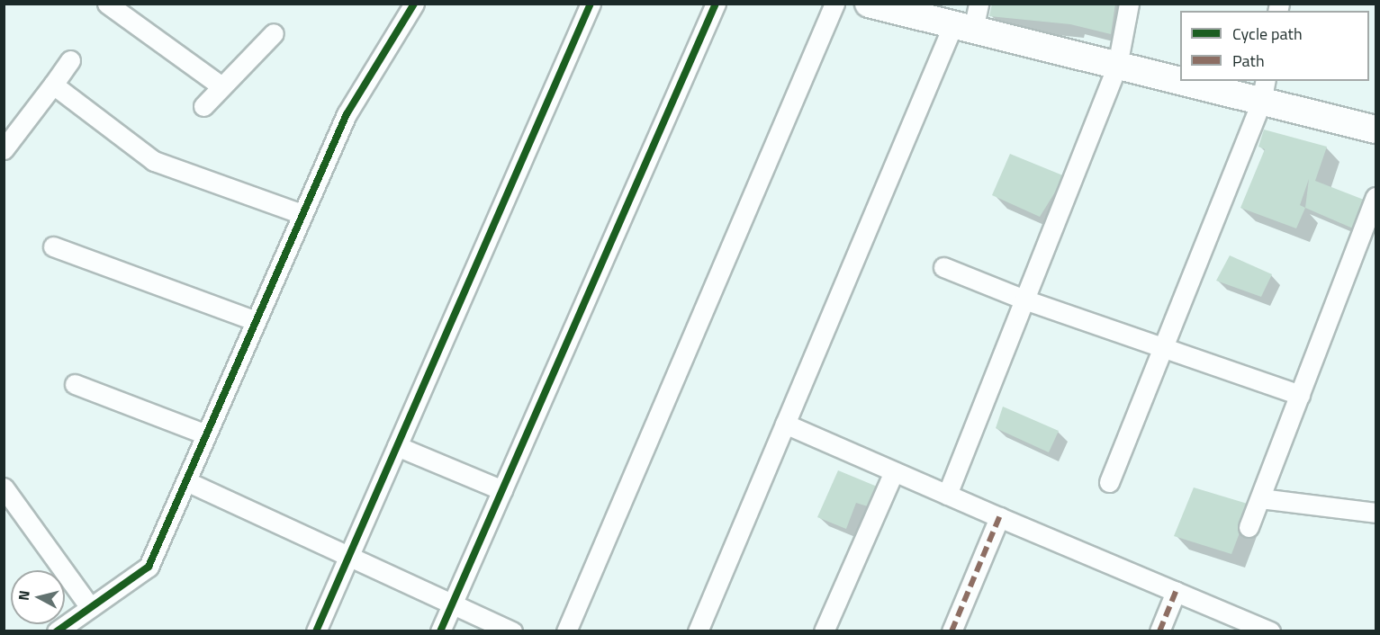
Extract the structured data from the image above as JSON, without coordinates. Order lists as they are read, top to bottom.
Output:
{
  "legend": ["Cycle path", "Path"],
  "north": "left"
}
